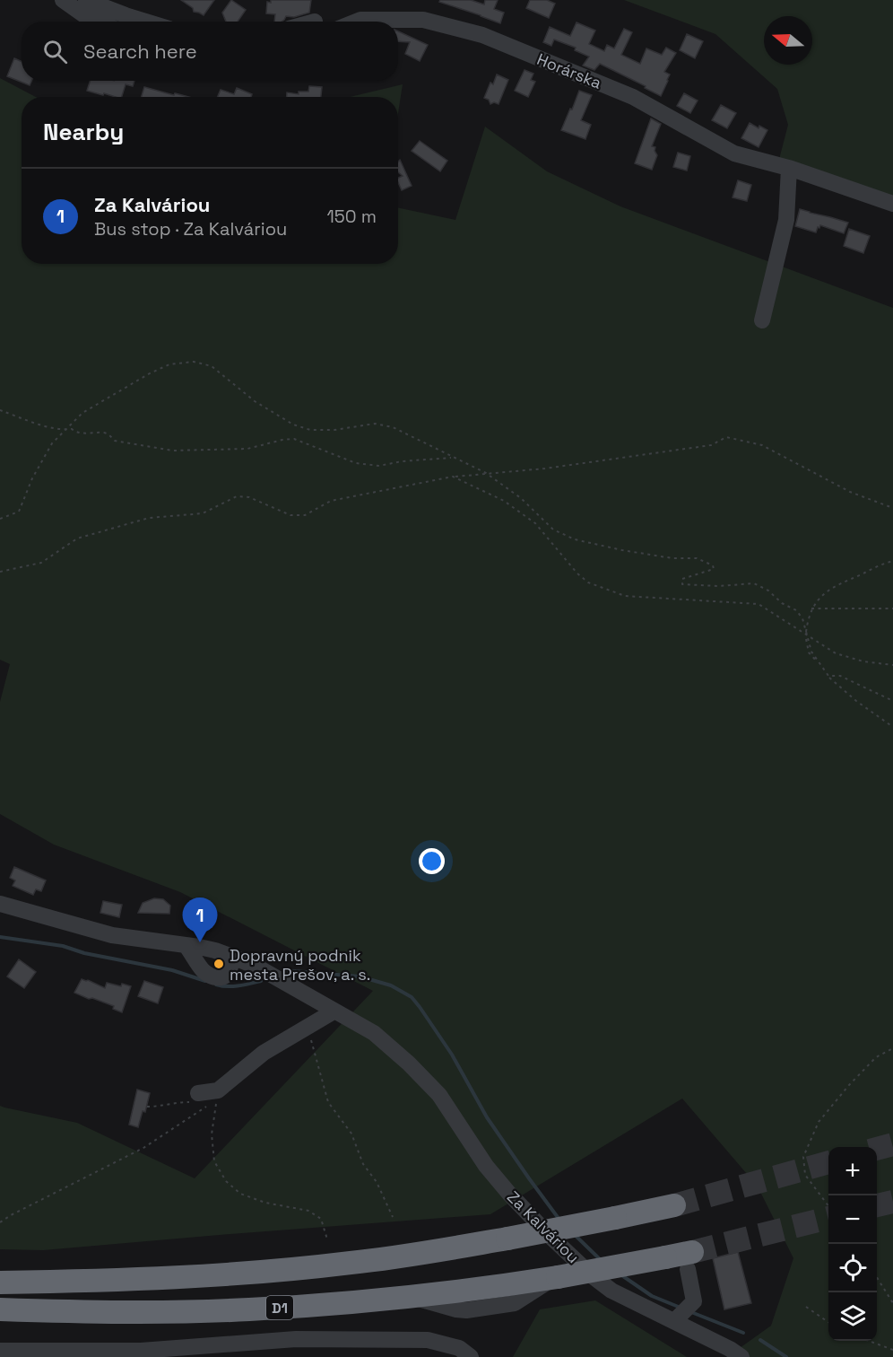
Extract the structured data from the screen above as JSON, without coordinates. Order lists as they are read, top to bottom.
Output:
{
  "streets": {
    "highway": ["D1"],
    "street": ["Horárska", "Za Kalváriou"]
  },
  "places": ["Dopravný podnik mesta Prešov, a. s."],
  "north": "left",
  "page": {
    "search": "Search here",
    "heading": "Nearby",
    "list": [
      {
        "mark": "1",
        "name": "Za Kalváriou",
        "note": "Bus stop · Za Kalváriou",
        "value": "150 m"
      }
    ],
    "pins": "1",
    "map_buttons": ["+", "−"]
  }
}
